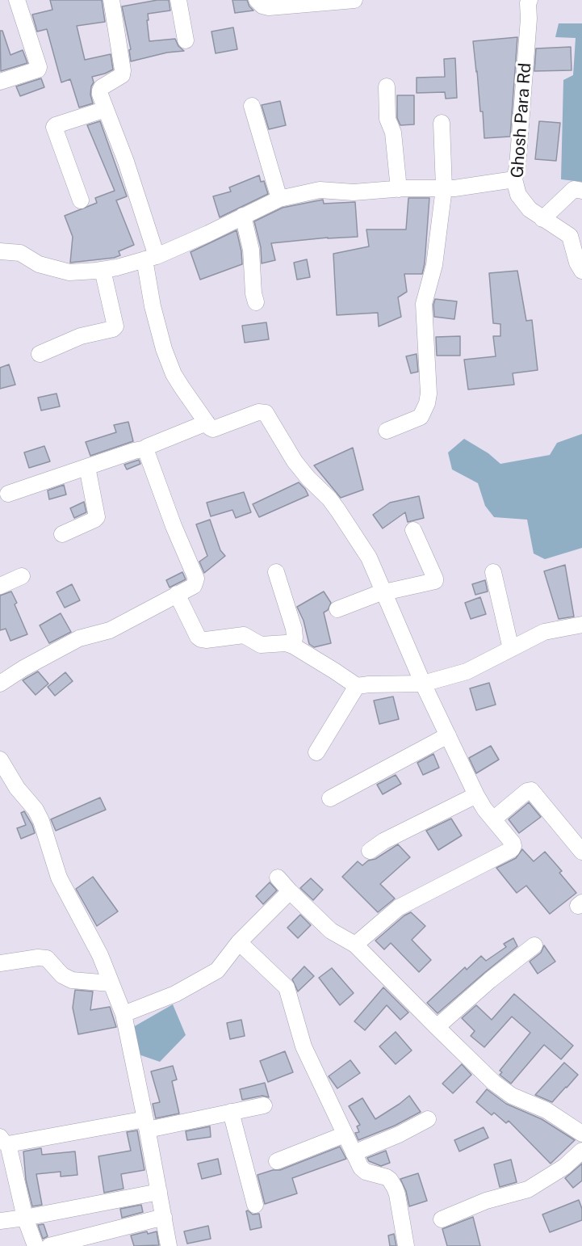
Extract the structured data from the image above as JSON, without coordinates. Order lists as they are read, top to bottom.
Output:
{
  "streets": {
    "street": ["Ghosh Para Rd"]
  }
}
